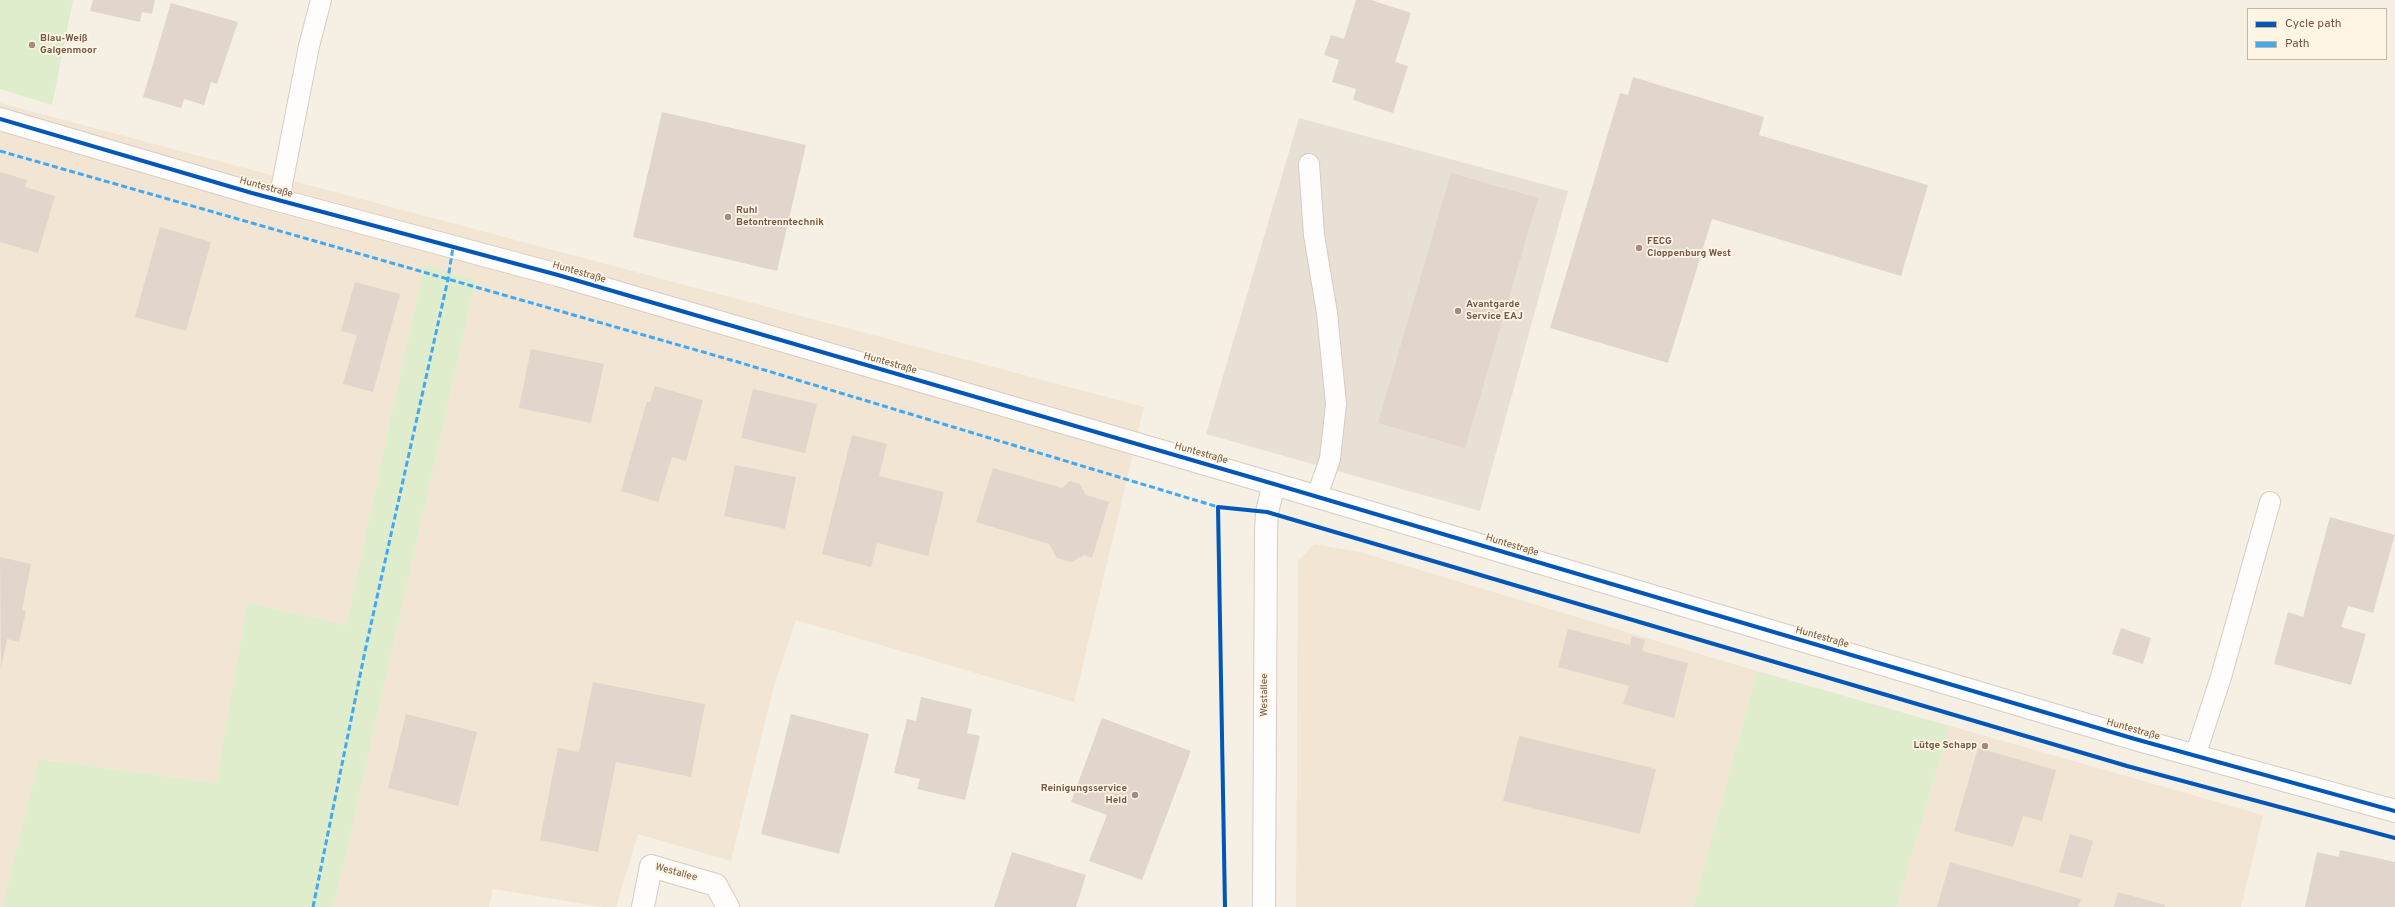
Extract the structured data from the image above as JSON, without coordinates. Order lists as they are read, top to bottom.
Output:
{
  "streets": {
    "street": ["Huntestraße", "Westallee"]
  },
  "crossings": [
    ["Huntestraße", "Westallee"]
  ],
  "places": [
    "Blau-Weiß Galgenmoor",
    "Ruhl Betontrenntechnik",
    "FECG Cloppenburg West",
    "Avantgarde Service EAJ",
    "Lütge Schapp",
    "Reinigungsservice Held"
  ],
  "legend": ["Cycle path", "Path"]
}
